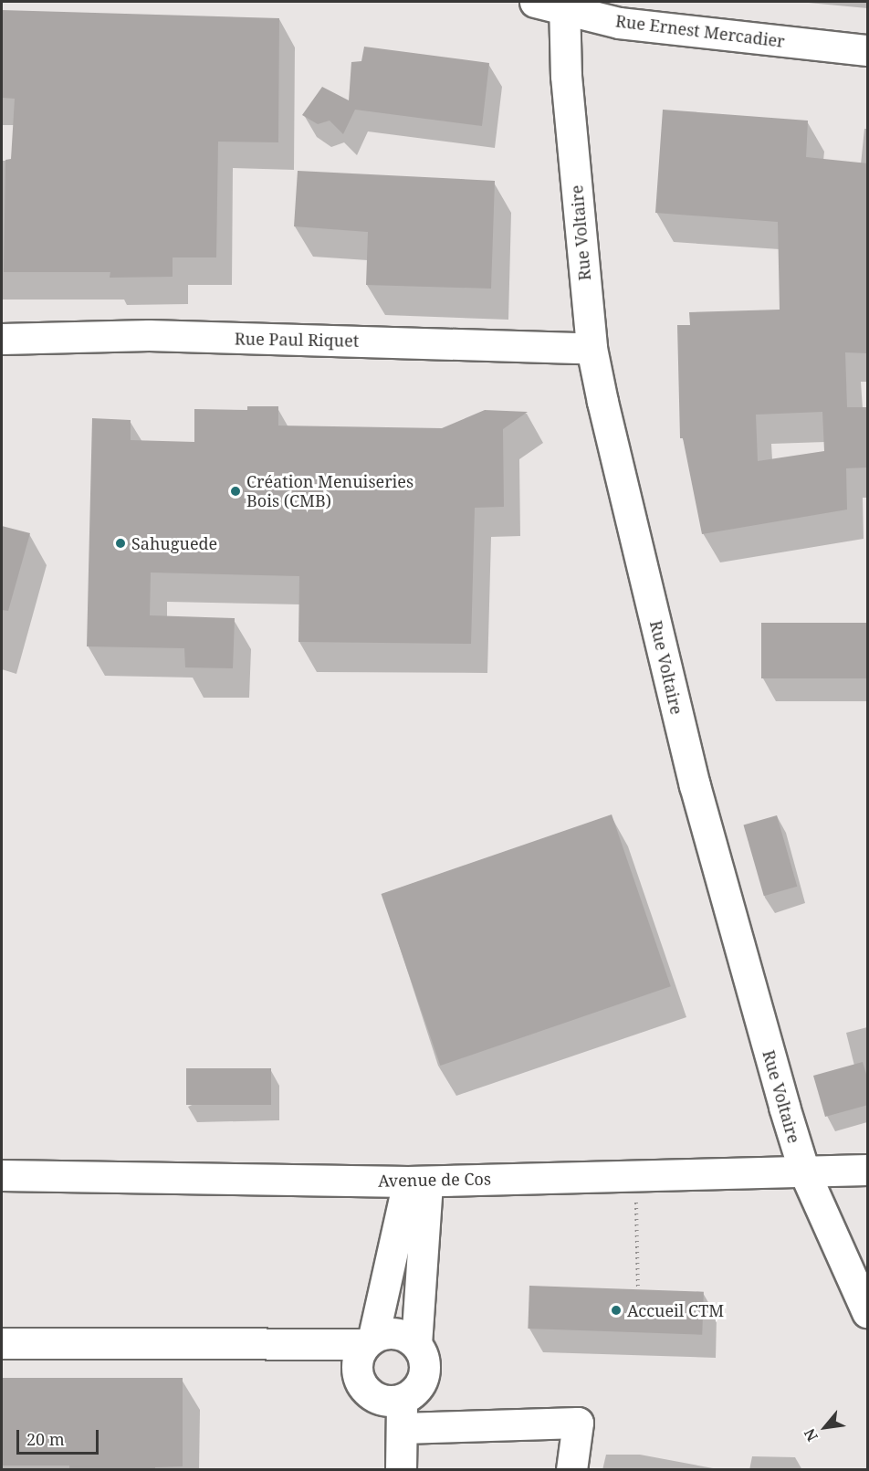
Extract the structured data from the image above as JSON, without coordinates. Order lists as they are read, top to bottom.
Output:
{
  "streets": {
    "street": [
      "Rue Ernest Mercadier",
      "Rue Voltaire",
      "Rue Paul Riquet",
      "Avenue de Cos"
    ]
  },
  "crossings": [
    ["Rue Ernest Mercadier", "Rue Voltaire"],
    ["Rue Voltaire", "Rue Paul Riquet"],
    ["Rue Voltaire", "Avenue de Cos"]
  ],
  "places": ["Création Menuiseries Bois (CMB)", "Sahuguede", "Accueil CTM"],
  "scale_bar": "20 m",
  "north": "bottom left"
}
